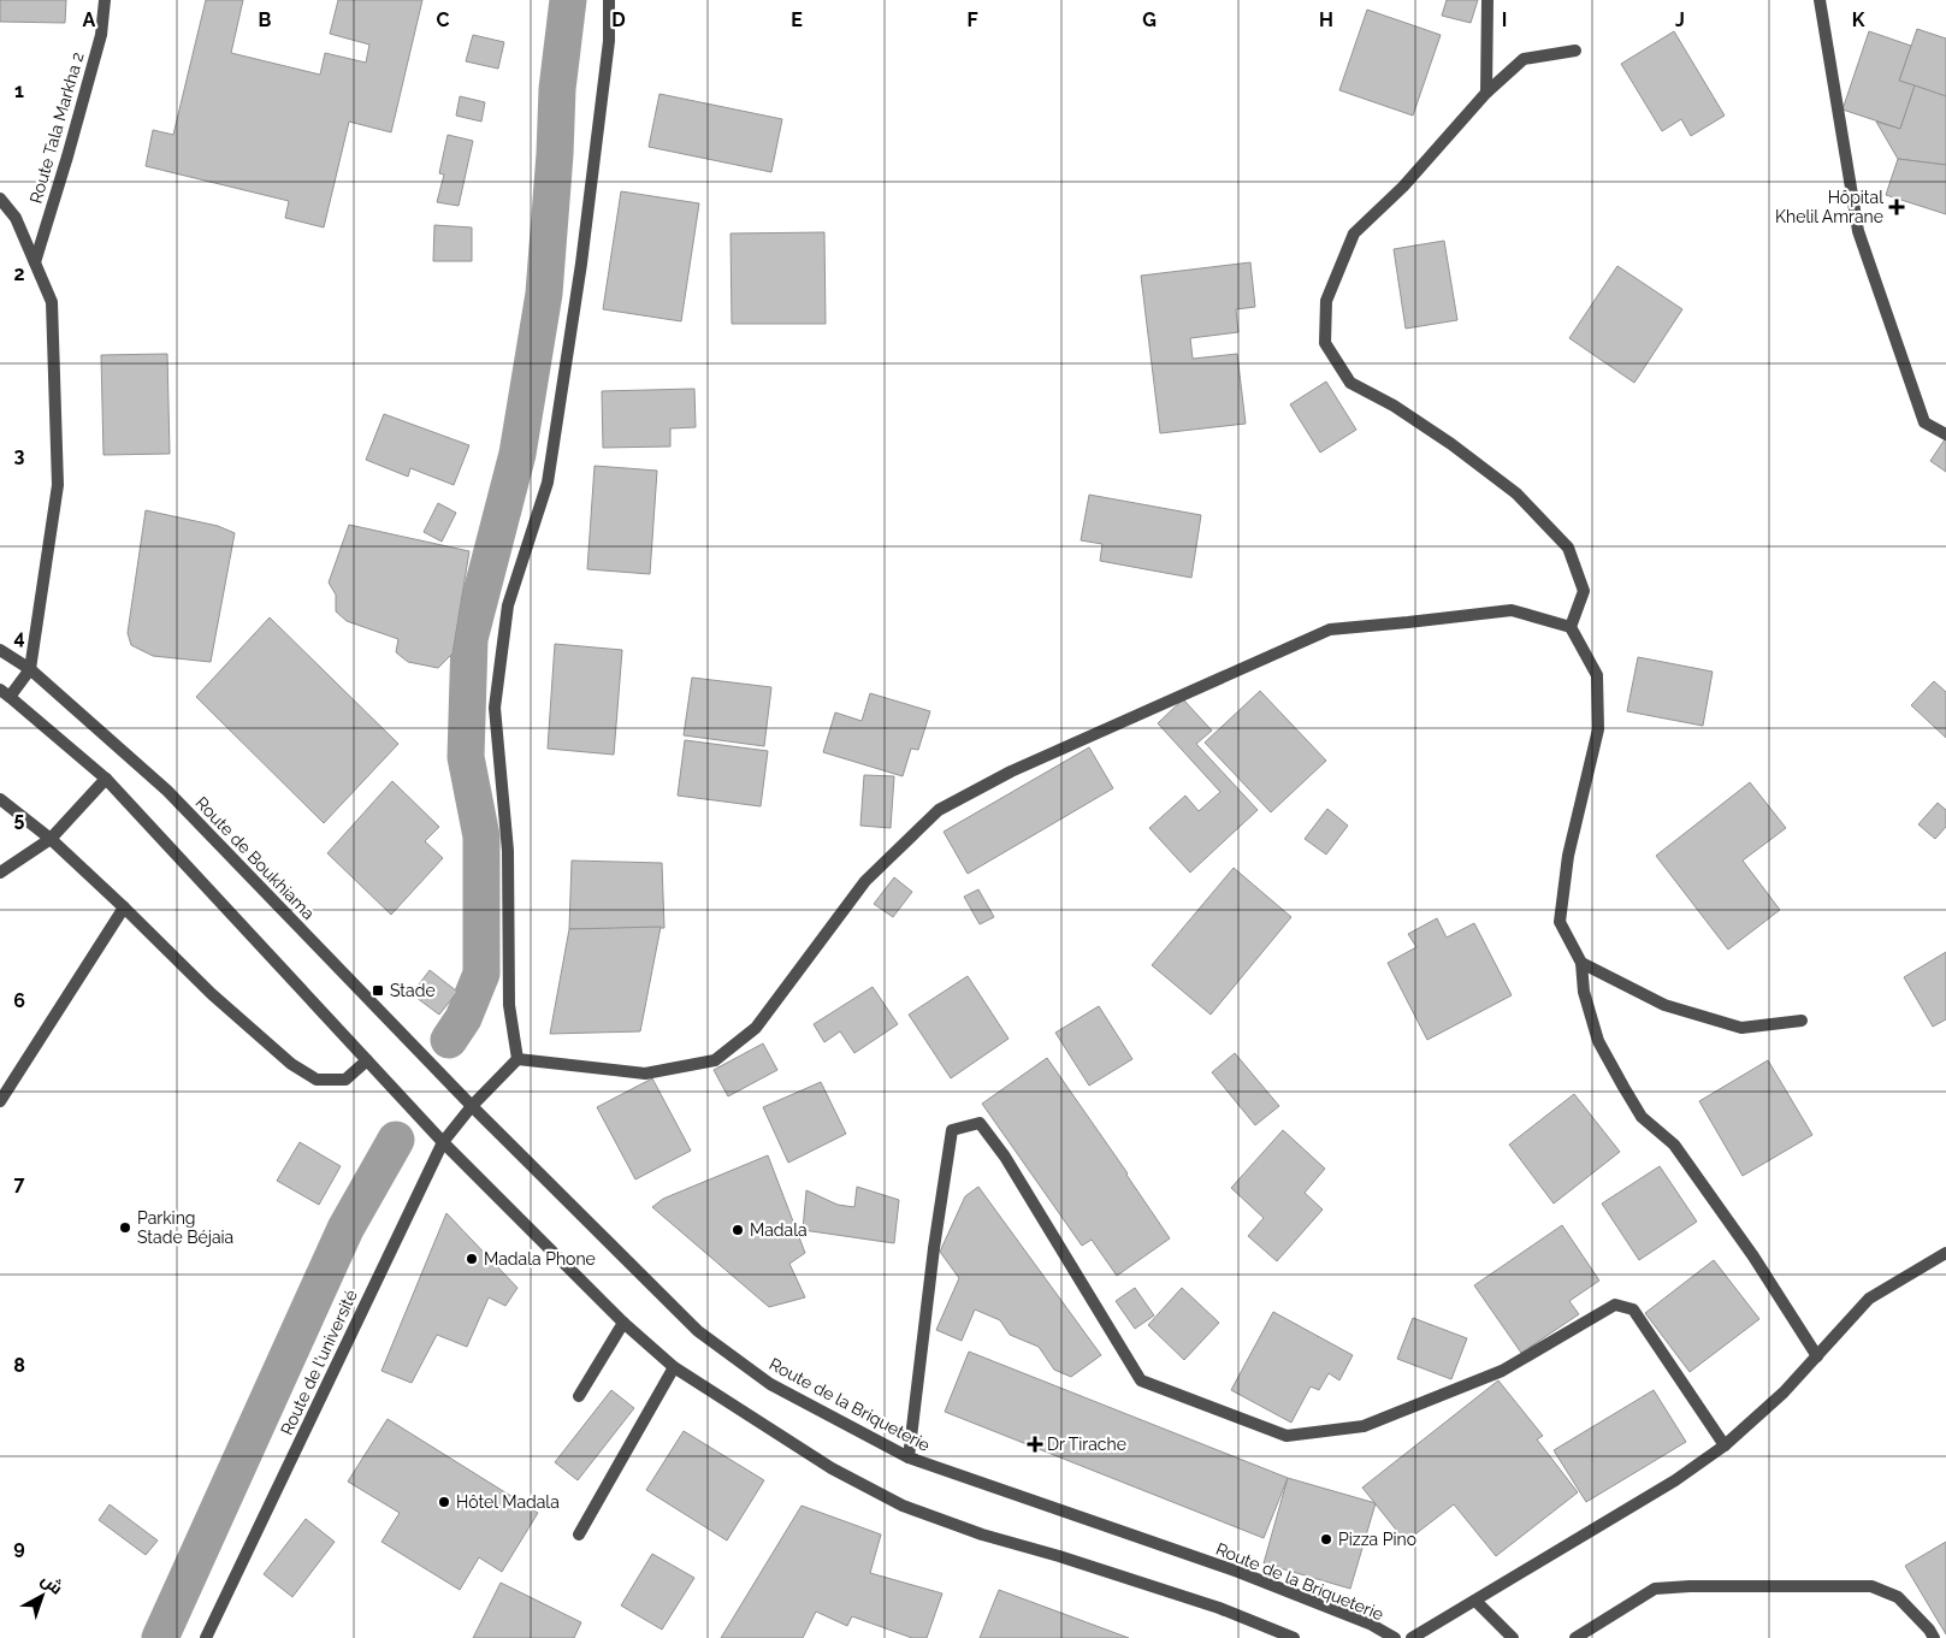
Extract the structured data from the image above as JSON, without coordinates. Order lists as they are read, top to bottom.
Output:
{
  "streets": {
    "street": [
      "Route Tala Markha 2",
      "Route de Boukhiama",
      "Route de l'université",
      "Route de la Briqueterie"
    ]
  },
  "crossings": [
    ["Route de Boukhiama", "Route de l'université"],
    ["Route de Boukhiama", "Route de la Briqueterie"],
    ["Route de l'université", "Route de la Briqueterie"]
  ],
  "places": {
    "health": ["Hôpital Khelil Amrane", "Dr Tirache"],
    "transit": ["Stade"],
    "other": [
      "Parking Stade Béjaia",
      "Madala",
      "Madala Phone",
      "Hôtel Madala",
      "Pizza Pino"
    ]
  },
  "north": "top right",
  "grid": {
    "columns": [
      "A",
      "B",
      "C",
      "D",
      "E",
      "F",
      "G",
      "H",
      "I",
      "J",
      "K"
    ],
    "rows": [
      "1",
      "2",
      "3",
      "4",
      "5",
      "6",
      "7",
      "8",
      "9"
    ]
  }
}
